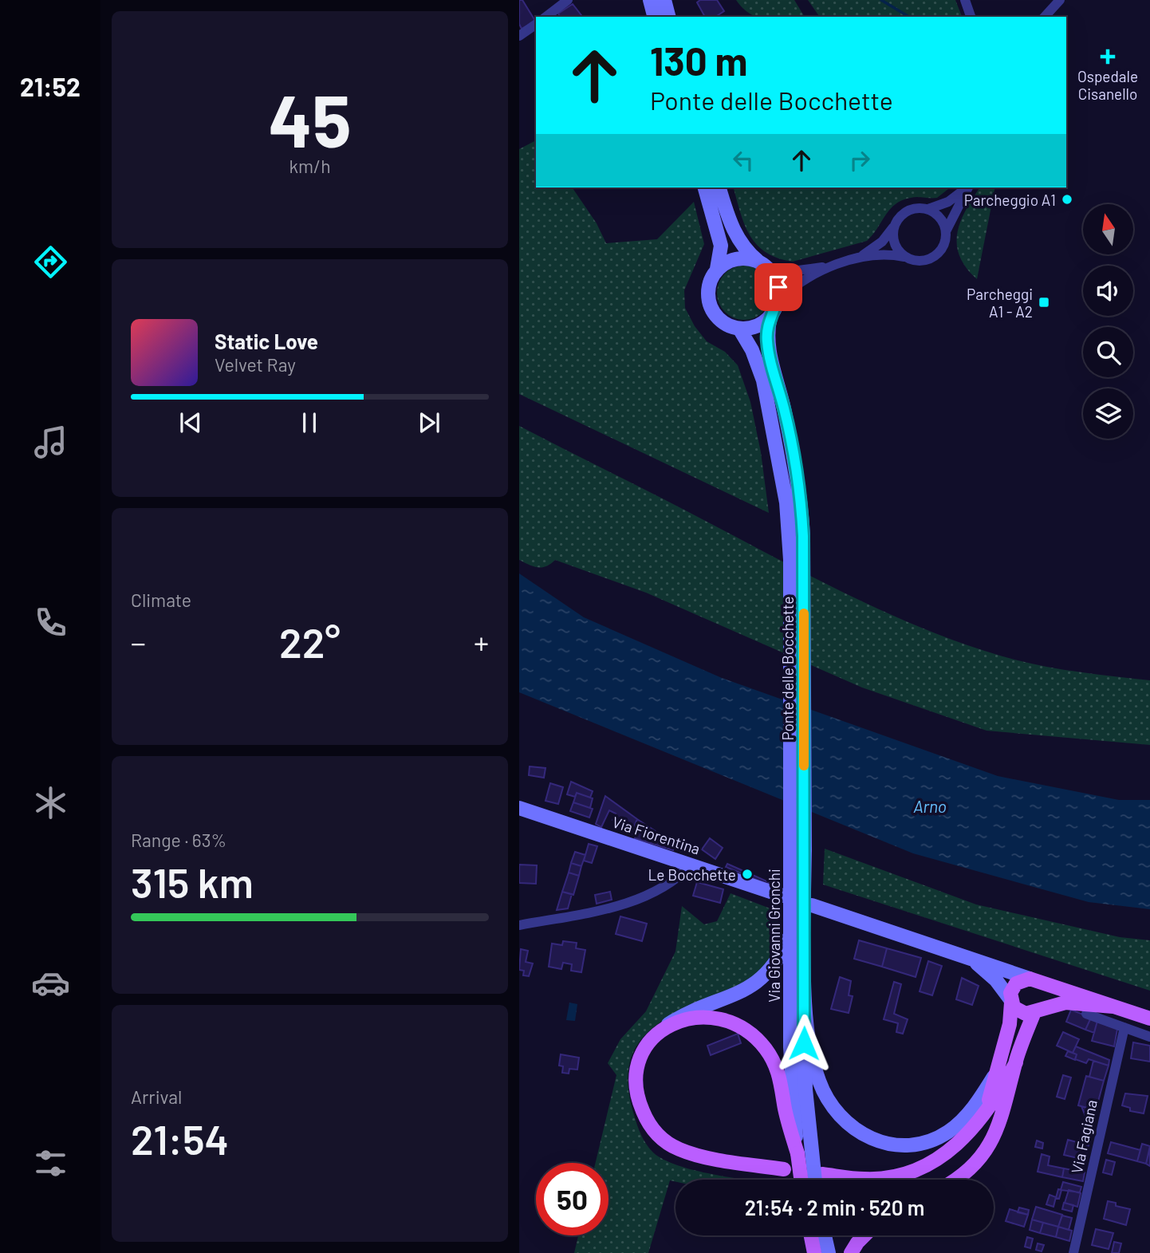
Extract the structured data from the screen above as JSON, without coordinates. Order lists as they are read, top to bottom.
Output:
{
  "streets": {
    "main road": ["Ponte delle Bocchette", "Via Fiorentina", "Via Giovanni Gronchi"],
    "street": ["Via Fagiana"]
  },
  "crossings": [
    ["Ponte delle Bocchette", "Via Giovanni Gronchi"]
  ],
  "water": ["Arno"],
  "places": {
    "health": ["Ospedale Cisanello"],
    "other": ["Parcheggio A1", "Le Bocchette"],
    "transit": ["Parcheggi A1 - A2"]
  },
  "north": "top",
  "page": {
    "tabs": "21:52",
    "tile": [
      ["45", "km/h"],
      "Climate",
      ["Range · 63%", "315 km"],
      ["Arrival", "21:54"]
    ],
    "turn": ["130 m", "Ponte delle Bocchette"],
    "song": ["Static Love", "Velvet Ray"],
    "heat": ["−", "22°", "+"],
    "limit": "50",
    "trip": "21:54 · 2 min · 520 m"
  }
}
